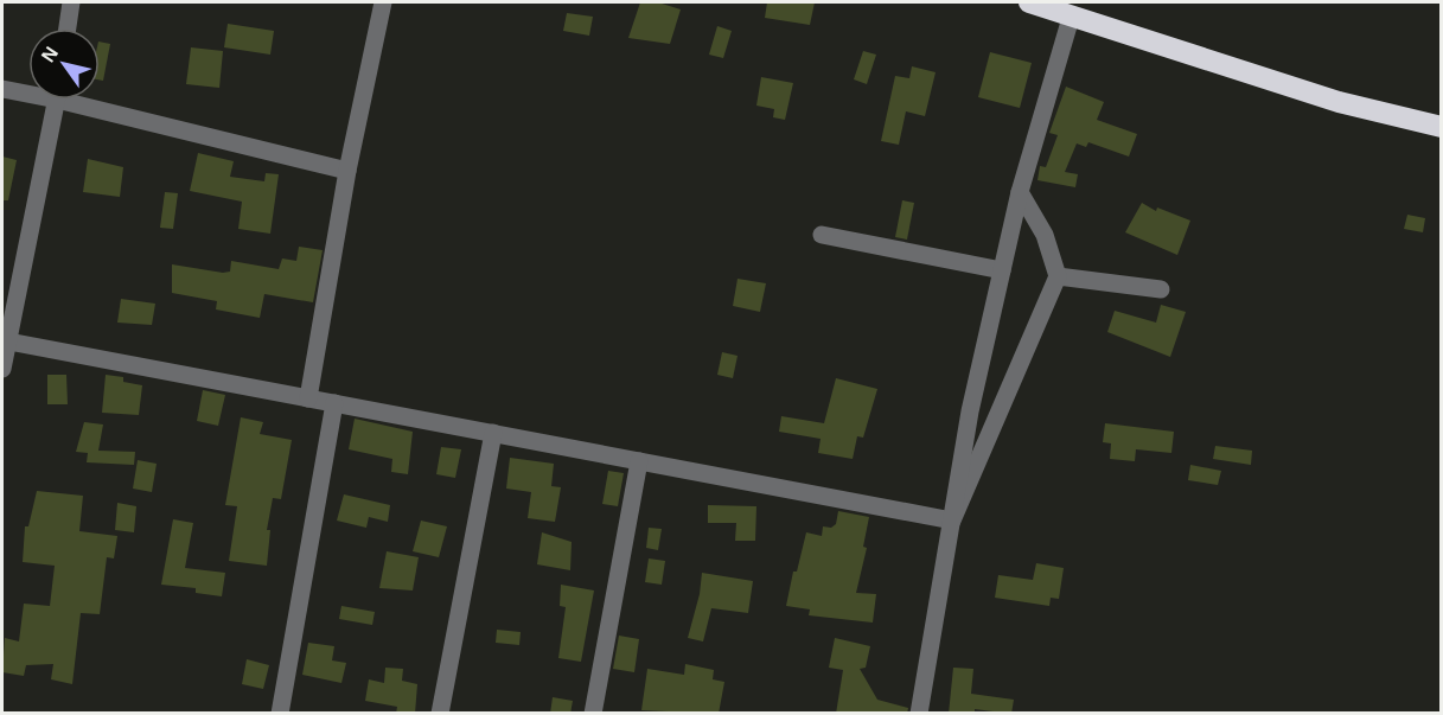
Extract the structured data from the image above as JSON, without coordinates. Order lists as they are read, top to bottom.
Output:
{
  "north": "top left"
}
